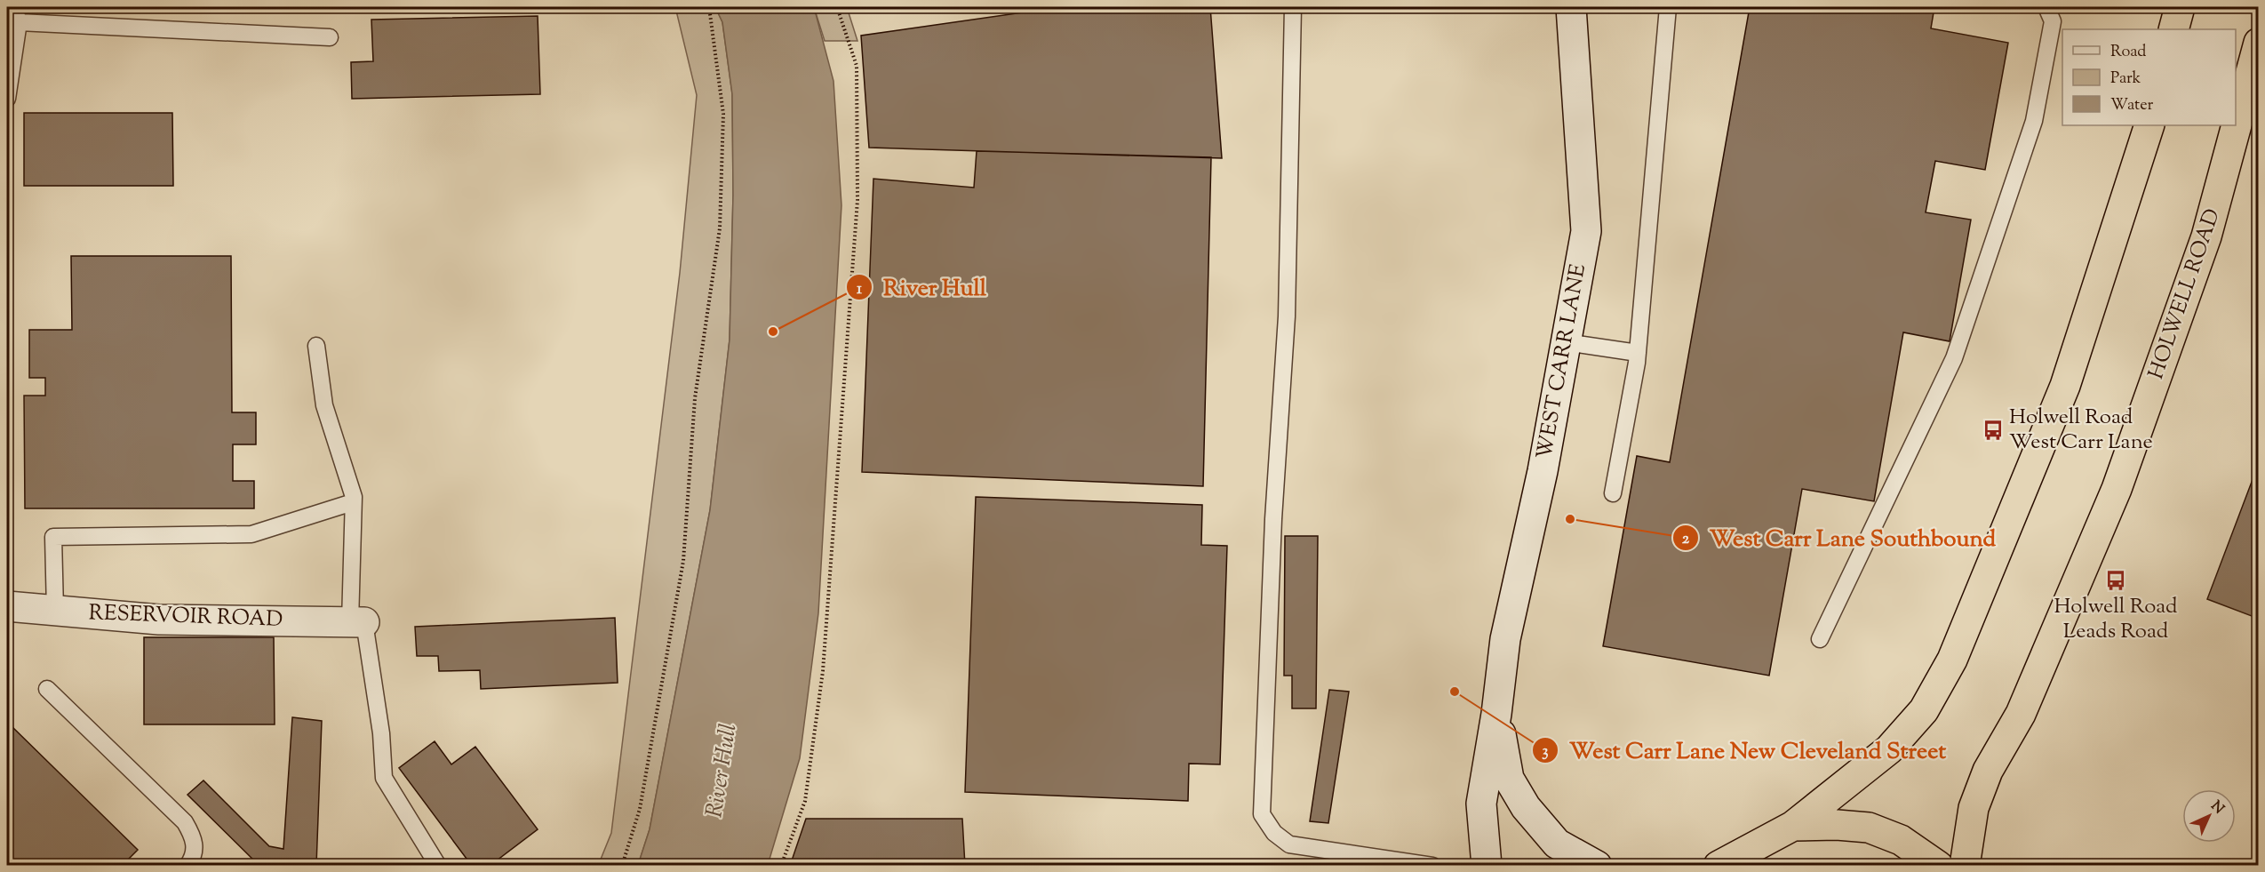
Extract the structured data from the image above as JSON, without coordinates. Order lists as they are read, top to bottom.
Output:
{
  "streets": {
    "highway": ["HOLWELL ROAD"],
    "street": ["WEST CARR LANE", "RESERVOIR ROAD"]
  },
  "water": ["River Hull"],
  "places": {
    "other": ["River Hull", "West Carr Lane Southbound", "West Carr Lane New Cleveland Street"],
    "bus stop": ["Holwell Road West Carr Lane", "Holwell Road Leads Road"]
  },
  "legend": ["Road", "Park", "Water"],
  "north": "top right"
}
